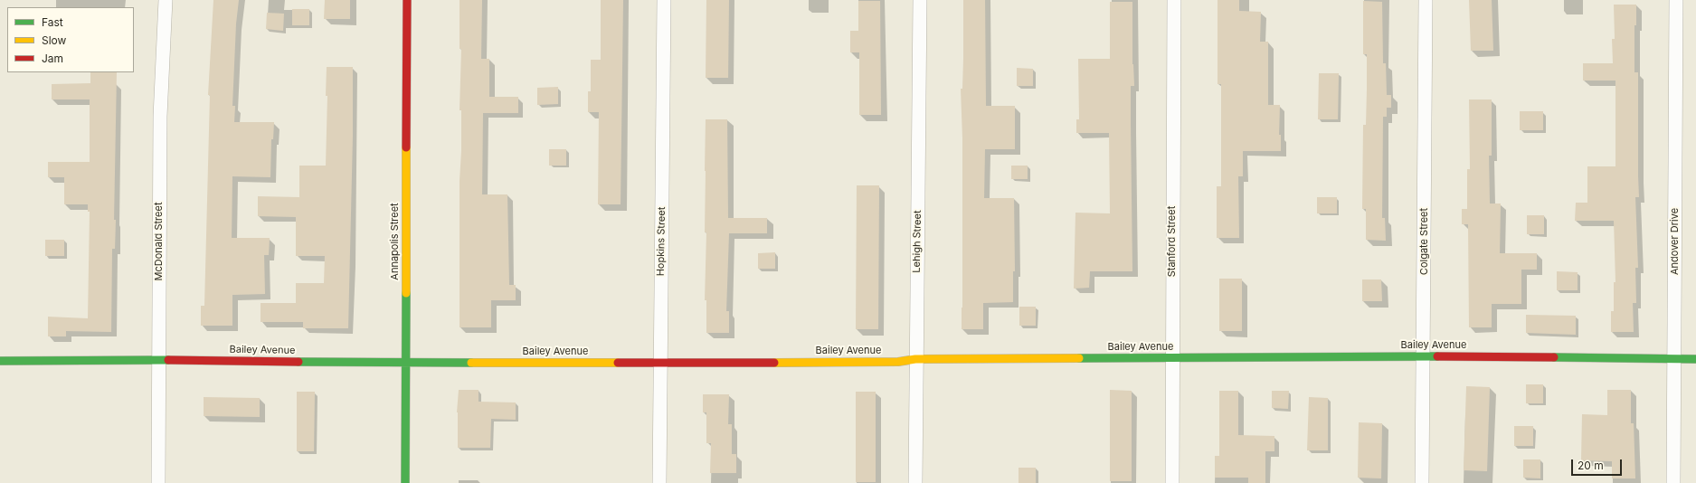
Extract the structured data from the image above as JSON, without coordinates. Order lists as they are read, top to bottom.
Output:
{
  "streets": {
    "street": [
      "McDonald Street",
      "Annapolis Street",
      "Hopkins Street",
      "Lehigh Street",
      "Stanford Street",
      "Colgate Street",
      "Andover Drive",
      "Bailey Avenue"
    ]
  },
  "crossings": [
    ["McDonald Street", "Bailey Avenue"],
    ["Annapolis Street", "Bailey Avenue"],
    ["Hopkins Street", "Bailey Avenue"],
    ["Lehigh Street", "Bailey Avenue"],
    ["Stanford Street", "Bailey Avenue"],
    ["Colgate Street", "Bailey Avenue"],
    ["Andover Drive", "Bailey Avenue"]
  ],
  "legend": ["Fast", "Slow", "Jam"],
  "scale_bar": "20 m"
}
